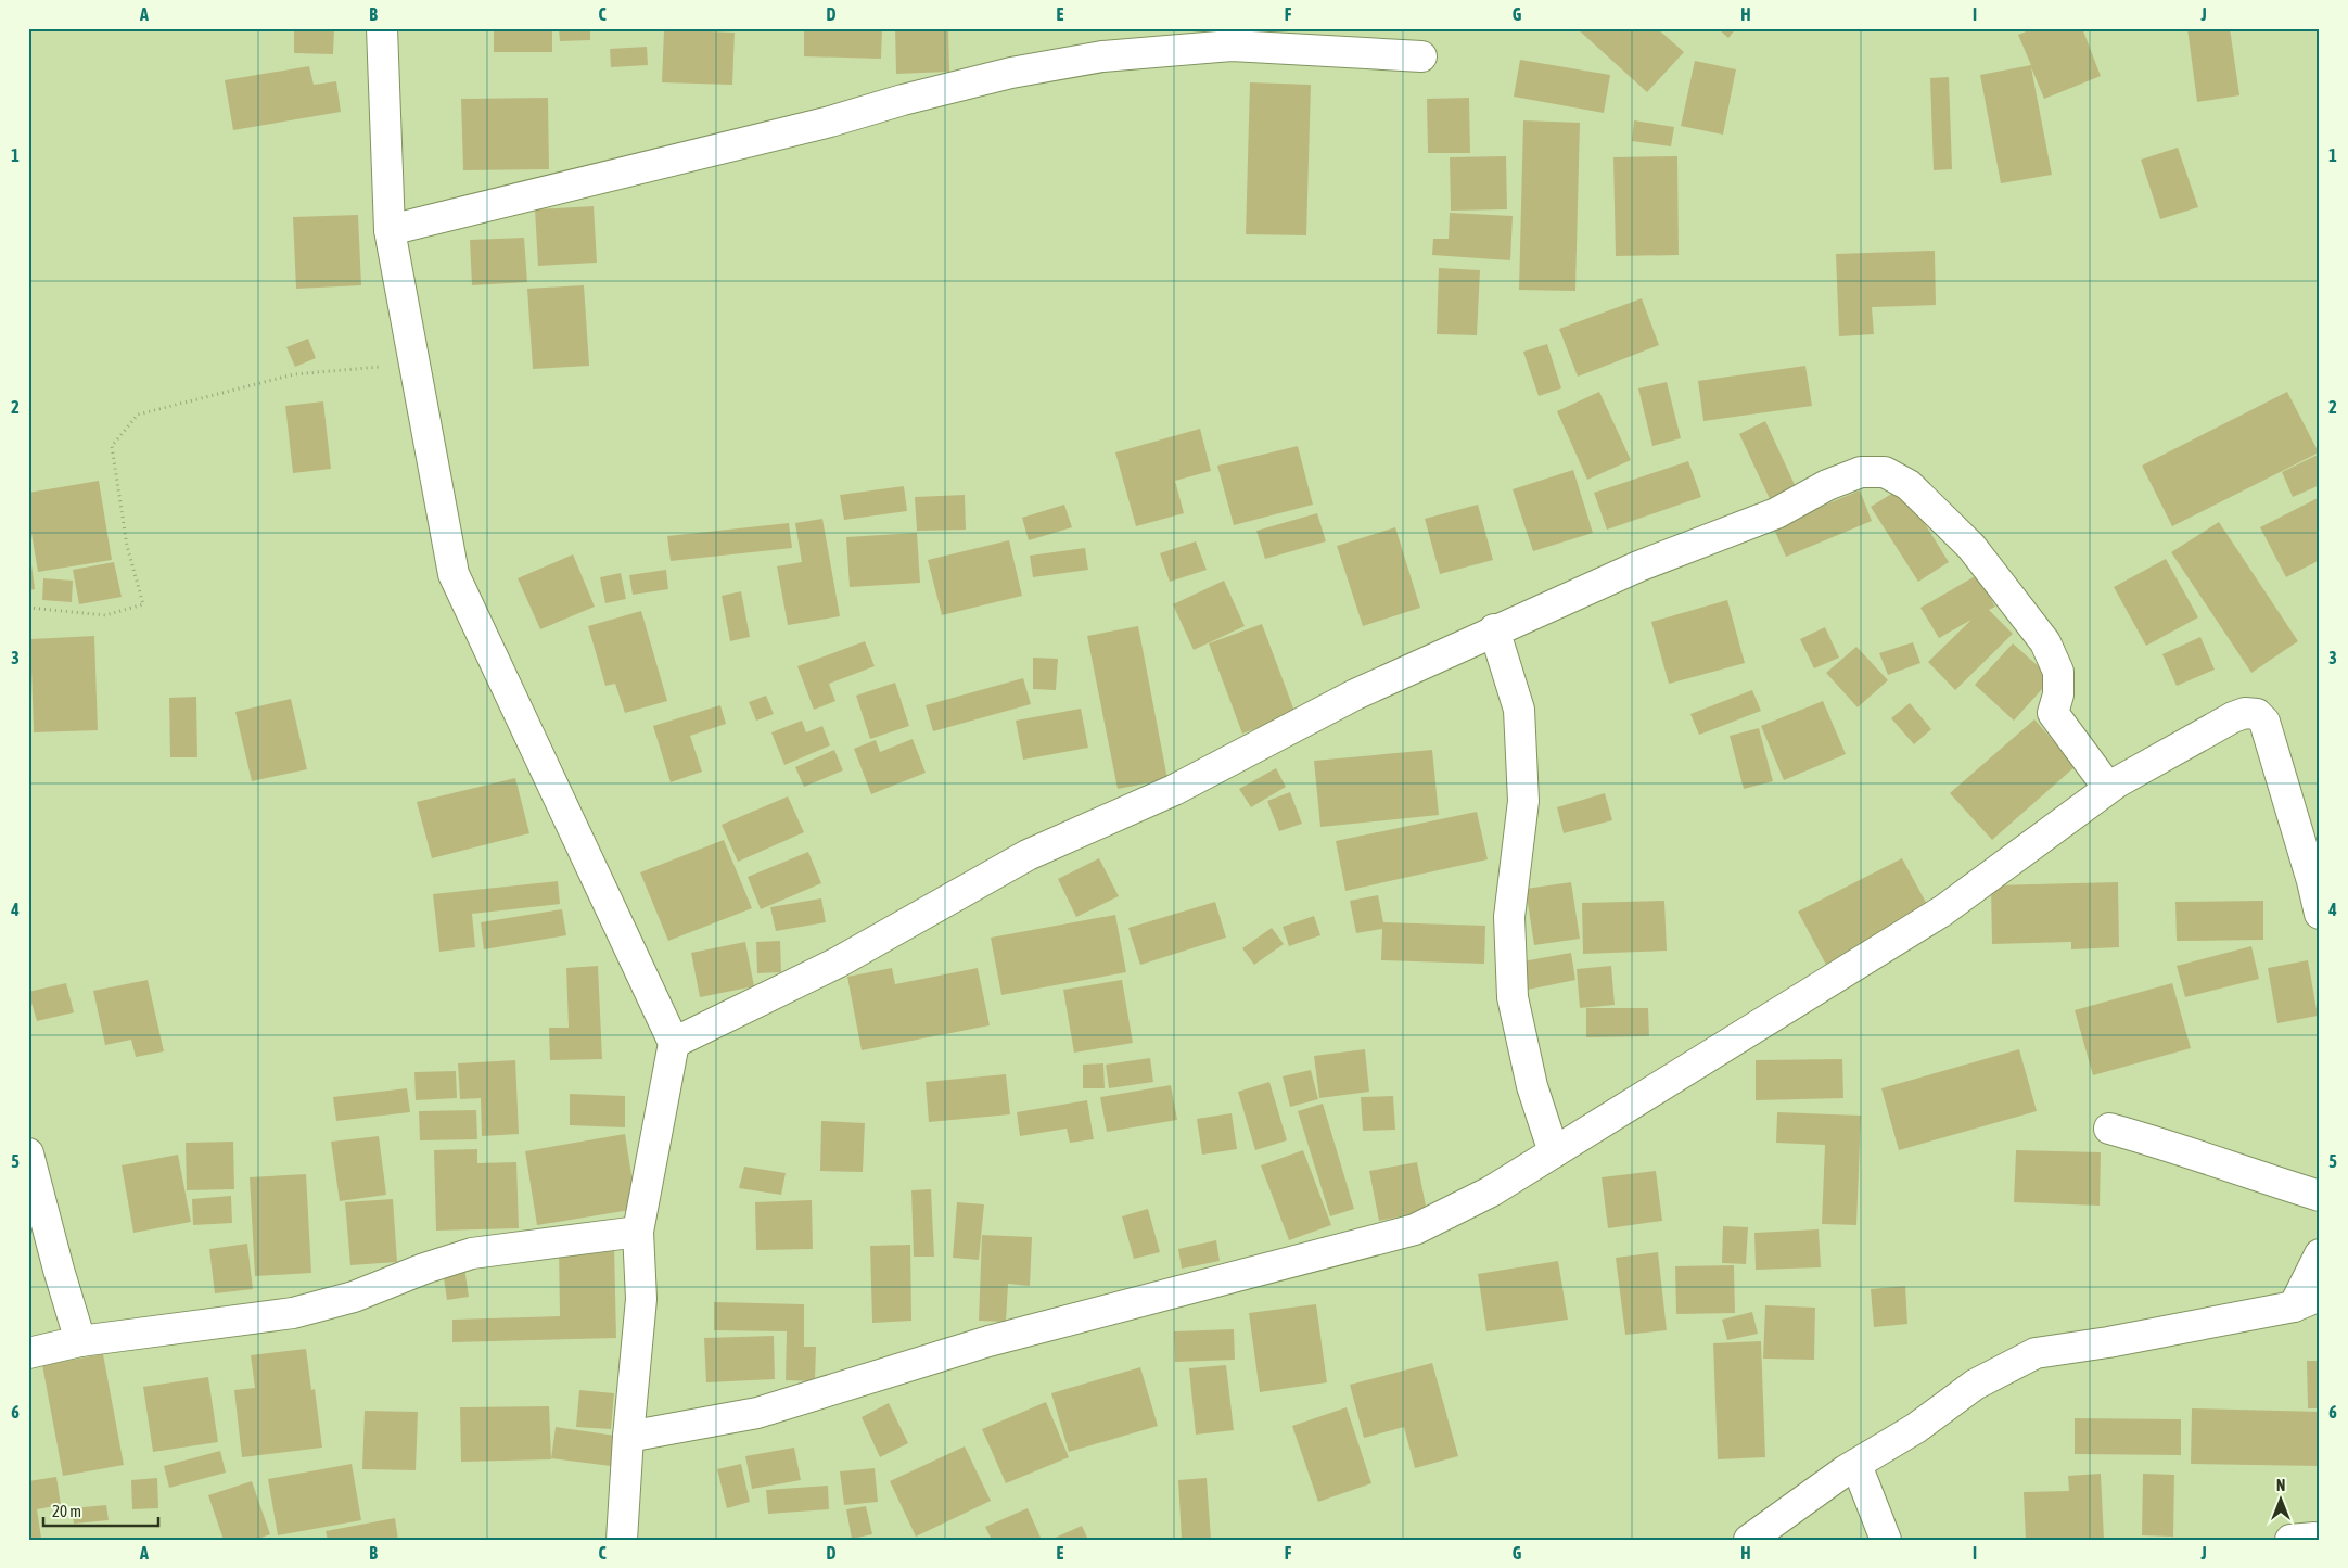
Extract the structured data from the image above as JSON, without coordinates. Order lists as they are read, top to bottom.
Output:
{
  "scale_bar": "20 m",
  "north": "top",
  "grid": {
    "columns": [
      "A",
      "B",
      "C",
      "D",
      "E",
      "F",
      "G",
      "H",
      "I",
      "J"
    ],
    "rows": [
      "1",
      "2",
      "3",
      "4",
      "5",
      "6"
    ]
  }
}
